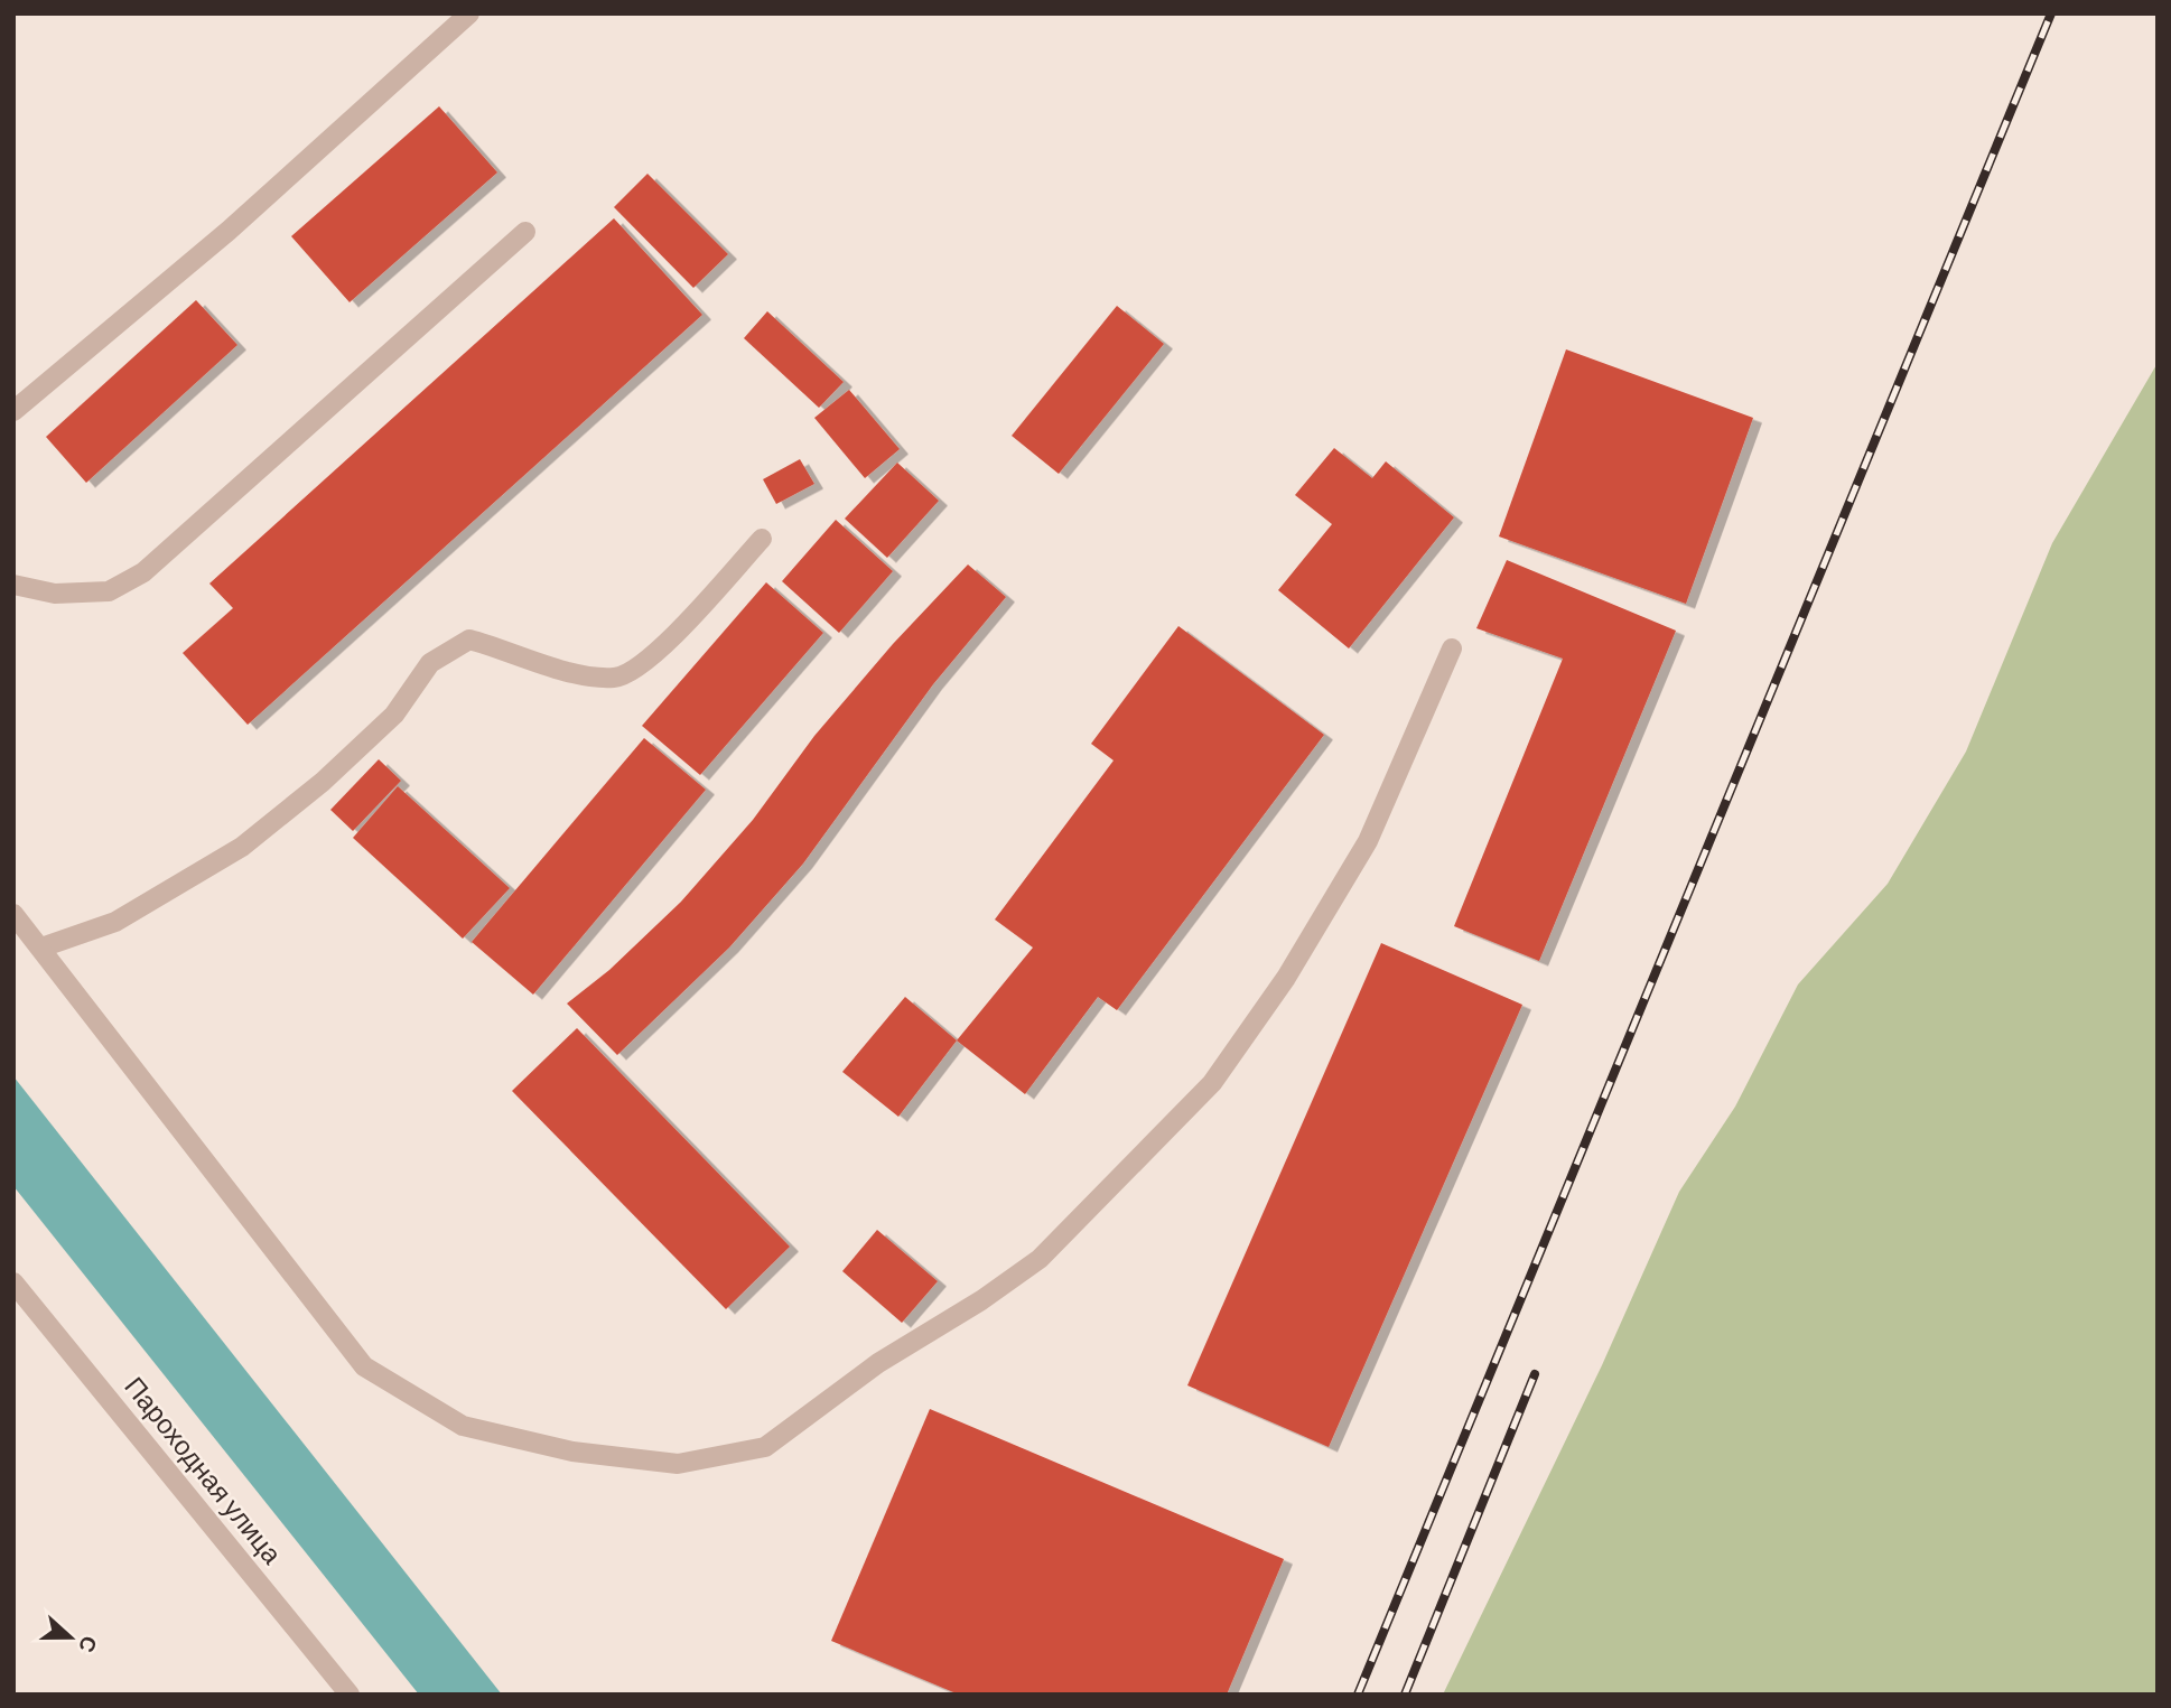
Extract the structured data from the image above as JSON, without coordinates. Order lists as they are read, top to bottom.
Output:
{
  "streets": {
    "street": ["Пароходная улица"]
  },
  "north": "right"
}
